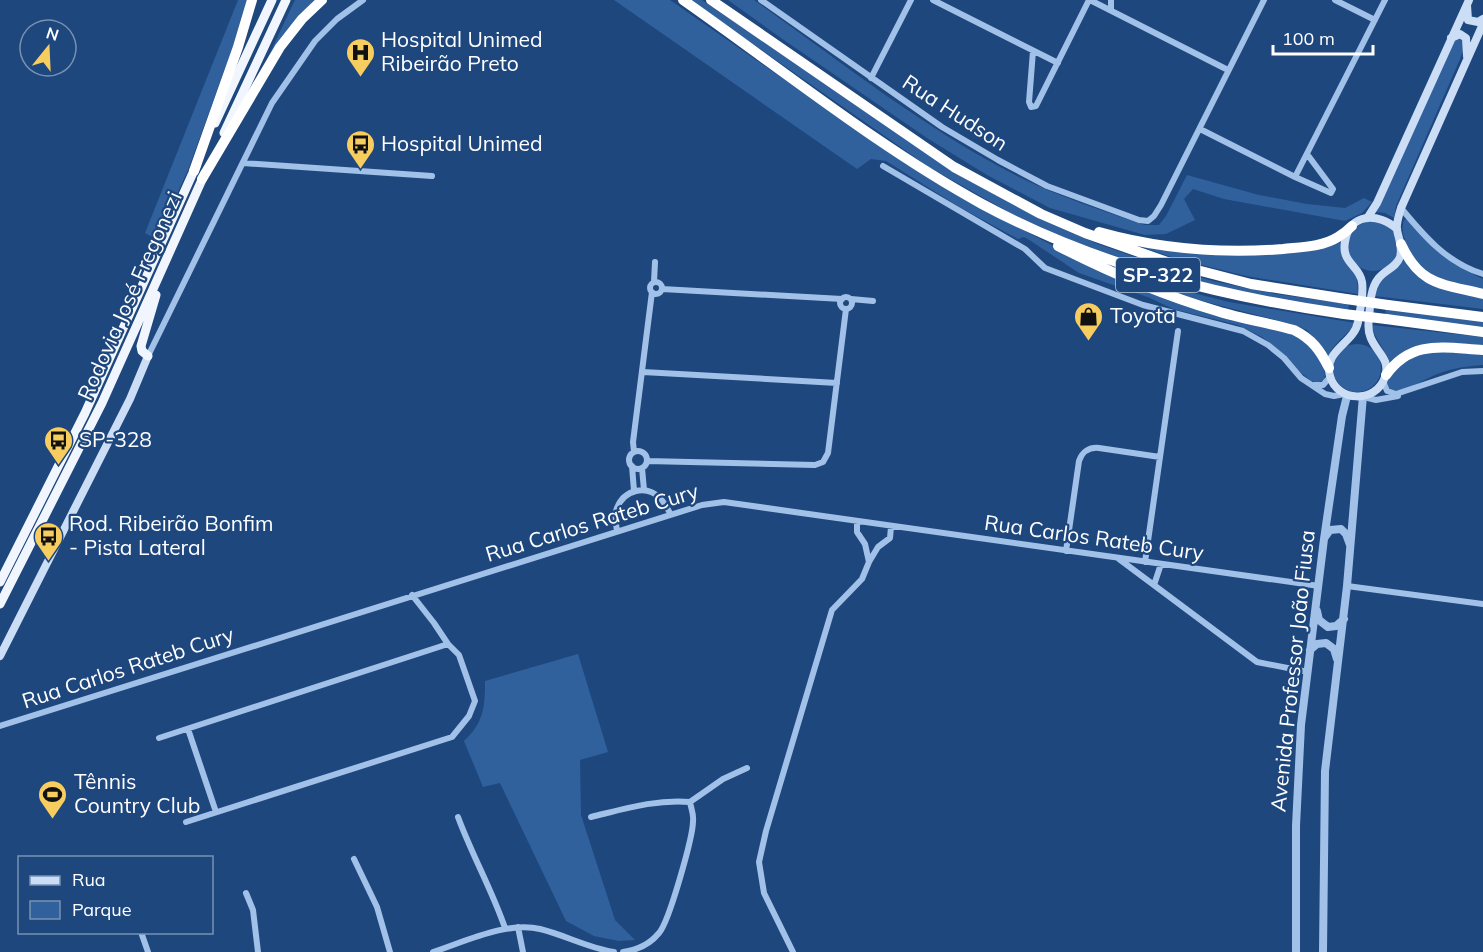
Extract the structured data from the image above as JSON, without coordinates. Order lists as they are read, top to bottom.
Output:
{
  "streets": {
    "highway": ["SP-322", "Rodovia José Fregonezi"],
    "street": ["Rua Hudson", "Rua Carlos Rateb Cury", "Avenida Professor João Fiusa"]
  },
  "crossings": [
    ["Rua Carlos Rateb Cury", "Avenida Professor João Fiusa"]
  ],
  "places": {
    "hospital": ["Hospital Unimed Ribeirão Preto"],
    "bus stop": ["Hospital Unimed", "SP-328", "Rod. Ribeirão Bonfim - Pista Lateral"],
    "shop": ["Toyota"],
    "sports": ["Tênnis Country Club"]
  },
  "legend": ["Rua", "Parque"],
  "scale_bar": "100 m",
  "north": "top"
}
